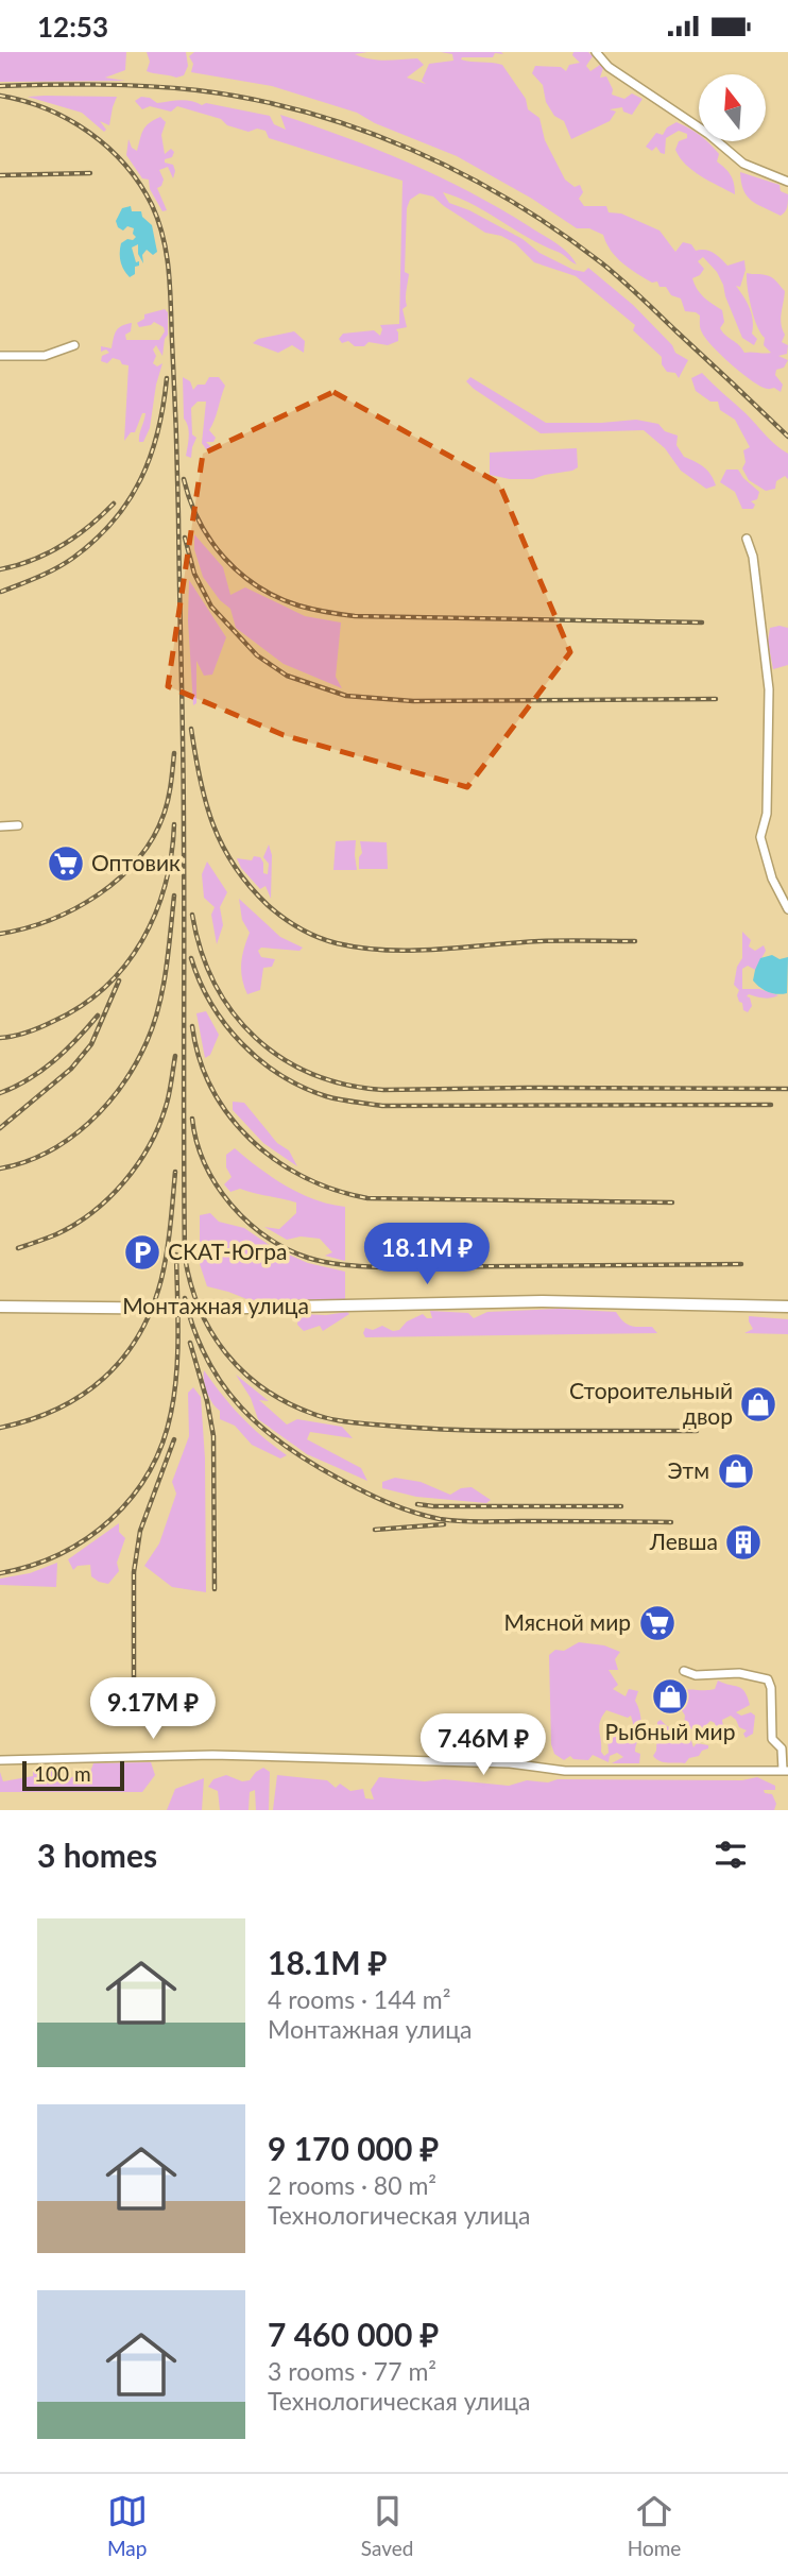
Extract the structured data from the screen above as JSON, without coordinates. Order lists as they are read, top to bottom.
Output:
{
  "streets": {
    "street": ["Монтажная улица"]
  },
  "places": {
    "supermarket": ["Оптовик", "Мясной мир"],
    "parking": ["СКАТ-Югра"],
    "shop": ["Стороительный двор", "Этм", "Рыбный мир"],
    "building": ["Левша"]
  },
  "scale_bar": "100 m",
  "north": "top",
  "page": {
    "status": "12:53",
    "price": ["18.1M ₽", "9.17M ₽", "7.46M ₽"],
    "scale": "100 m",
    "heading": "3 homes",
    "list": [
      {
        "name": "18.1M ₽",
        "note": "4 rooms · 144 m² · Монтажная улица"
      },
      {
        "name": "9 170 000 ₽",
        "note": "2 rooms · 80 m² · Технологическая улица"
      },
      {
        "name": "7 460 000 ₽",
        "note": "3 rooms · 77 m² · Технологическая улица"
      }
    ],
    "tabs": ["Map", "Saved", "Home"]
  }
}
